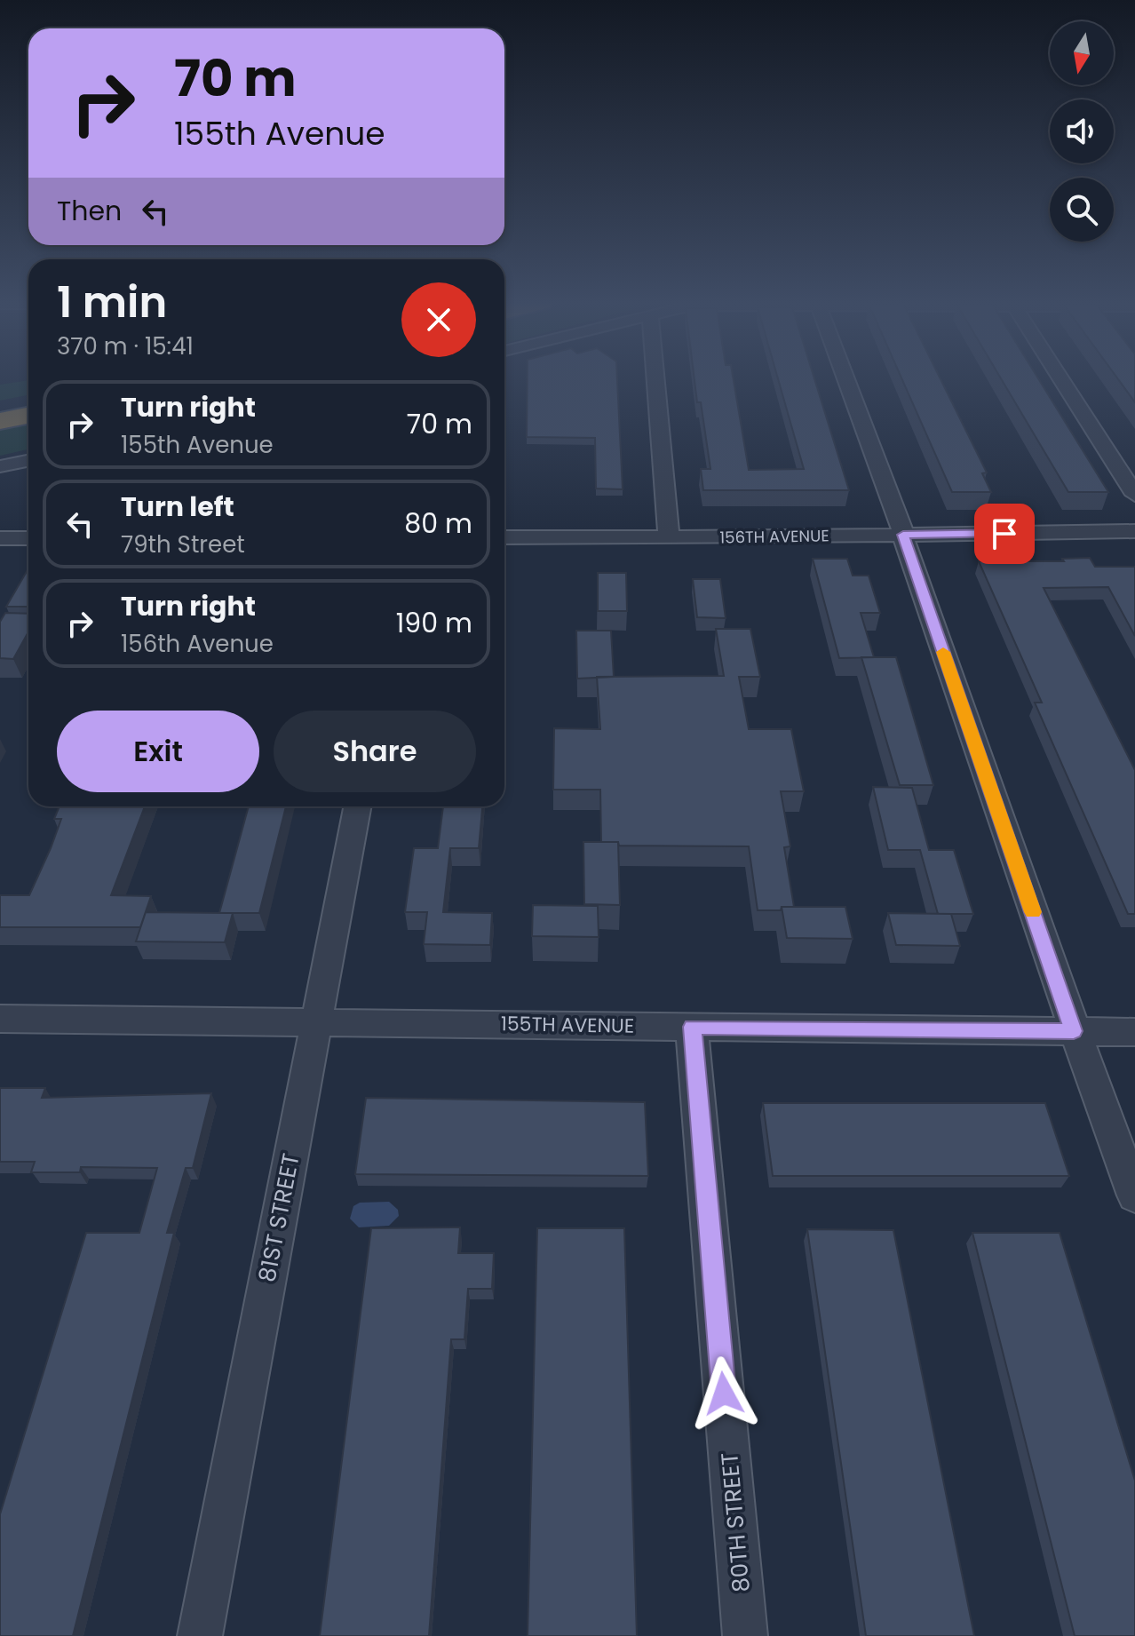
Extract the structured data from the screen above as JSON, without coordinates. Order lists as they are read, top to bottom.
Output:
{
  "streets": {
    "street": [
      "156TH AVENUE",
      "155TH AVENUE",
      "81ST STREET",
      "80TH STREET"
    ]
  },
  "crossings": [
    ["155TH AVENUE", "81ST STREET"],
    ["155TH AVENUE", "80TH STREET"]
  ],
  "north": "bottom",
  "page": {
    "turn": ["70 m", "155th Avenue"],
    "then": "Then",
    "heading": ["1 min", "370 m · 15:41"],
    "list": [
      {
        "name": "Turn right",
        "note": "155th Avenue",
        "value": "70 m"
      },
      {
        "name": "Turn left",
        "note": "79th Street",
        "value": "80 m"
      },
      {
        "name": "Turn right",
        "note": "156th Avenue",
        "value": "190 m"
      }
    ],
    "buttons": ["Exit", "Share"]
  }
}
